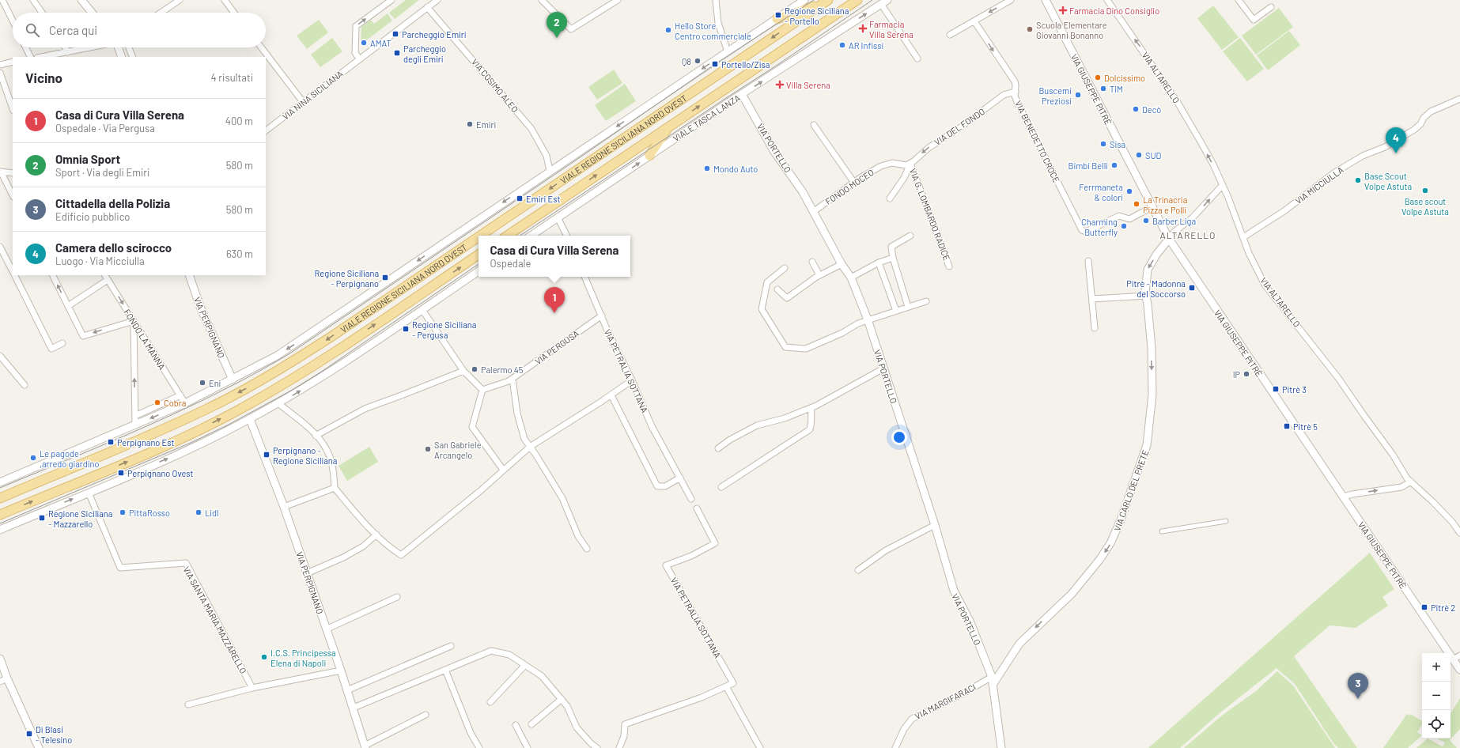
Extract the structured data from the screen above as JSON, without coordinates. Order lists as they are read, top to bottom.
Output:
{
  "streets": {
    "main road": ["VIALE REGIONE SICILIANA NORD OVEST"],
    "street": [
      "VIA ALTARELLO",
      "VIA COSIMO ALEO",
      "VIA GIUSEPPE PITRÈ",
      "VIA NINA SICILIANA",
      "VIALE TASCA LANZA",
      "VIA DEL FONDO",
      "VIA BENEDETTO CROCE",
      "VIA PORTELLO",
      "VIA MICCIULLA",
      "FONDO MOCEO",
      "VIA G. LOMBARDO RADICE",
      "VIA PERPIGNANO",
      "FONDO LA MANNA",
      "VIA PERGUSA",
      "VIA PETRALIA SOTTANA",
      "VIA CARLO DEL PRETE",
      "VIA SANTA MARIA MAZZARELLO",
      "VIA MARGIFARACI"
    ]
  },
  "crossings": [
    ["VIA ALTARELLO", "VIA MICCIULLA"],
    ["VIA ALTARELLO", "VIA CARLO DEL PRETE"],
    ["VIA COSIMO ALEO", "VIA NINA SICILIANA"],
    ["VIA COSIMO ALEO", "VIALE REGIONE SICILIANA NORD OVEST"],
    ["VIA GIUSEPPE PITRÈ", "VIA BENEDETTO CROCE"],
    ["VIA GIUSEPPE PITRÈ", "VIA CARLO DEL PRETE"],
    ["VIALE TASCA LANZA", "VIA PORTELLO"],
    ["VIA DEL FONDO", "VIA BENEDETTO CROCE"],
    ["VIA DEL FONDO", "FONDO MOCEO"],
    ["VIA DEL FONDO", "VIA G. LOMBARDO RADICE"],
    ["VIALE REGIONE SICILIANA NORD OVEST", "VIA PERPIGNANO"],
    ["VIALE REGIONE SICILIANA NORD OVEST", "FONDO LA MANNA"],
    ["VIA PORTELLO", "FONDO MOCEO"],
    ["VIA PORTELLO", "VIA CARLO DEL PRETE"],
    ["VIA PORTELLO", "VIA MARGIFARACI"],
    ["FONDO MOCEO", "VIA G. LOMBARDO RADICE"],
    ["VIA PERGUSA", "VIA PETRALIA SOTTANA"]
  ],
  "one_way": ["VIALE TASCA LANZA", "VIA DEL FONDO"],
  "districts": ["ALTARELLO"],
  "places": {
    "health": ["Farmacia Dino Consiglio", "Farmacia Villa Serena", "Villa Serena"],
    "transit": [
      "Regione Siciliana - Portello",
      "Parcheggio Emiri",
      "Parcheggio degli Emiri",
      "Portello/Zisa",
      "Emiri Est",
      "Regione Siciliana - Perpignano",
      "Pitrè - Madonna del Soccorso",
      "Regione Siciliana - Pergusa",
      "Pitrè 3",
      "Pitrè 5",
      "Perpignano Est",
      "Perpignano - Regione Siciliana",
      "Perpignano Ovest",
      "Regione Siciliana - Mazzarello",
      "Pitrè 2",
      "Di Blasi - Telesino"
    ],
    "other": [
      "Scuola Elementare Giovanni Bonanno",
      "Hello Store Centro commerciale",
      "AMAT",
      "AR Infissi",
      "Q8",
      "Dolcissimo",
      "TIM",
      "Buscemi Preziosi",
      "Decò",
      "Emiri",
      "Sisa",
      "SUD",
      "Bimbi Belli",
      "Mondo Auto",
      "Base Scout Volpe Astuta",
      "Base scout Volpe Astuta",
      "Ferrmaneta & colori",
      "La Trinacria Pizza e Polli",
      "Barber Liga",
      "Charming Butterfly",
      "Palermo 45",
      "IP",
      "Eni",
      "Cobra",
      "San Gabriele Arcangelo",
      "Le pagode ,arredo giardino",
      "PittaRosso",
      "Lidl",
      "I.C.S. Principessa Elena di Napoli"
    ]
  },
  "page": {
    "pins": [
      "2",
      "4",
      "1",
      "3"
    ],
    "search": "Cerca qui",
    "heading": ["Vicino", "4 risultati"],
    "list": [
      {
        "mark": "1",
        "name": "Casa di Cura Villa Serena",
        "note": "Ospedale · Via Pergusa",
        "value": "400 m"
      },
      {
        "mark": "2",
        "name": "Omnia Sport",
        "note": "Sport · Via degli Emiri",
        "value": "580 m"
      },
      {
        "mark": "3",
        "name": "Cittadella della Polizia",
        "note": "Edificio pubblico",
        "value": "580 m"
      },
      {
        "mark": "4",
        "name": "Camera dello scirocco",
        "note": "Luogo · Via Micciulla",
        "value": "630 m"
      }
    ],
    "popup": ["Casa di Cura Villa Serena", "Ospedale"],
    "map_buttons": ["+", "−"]
  }
}
